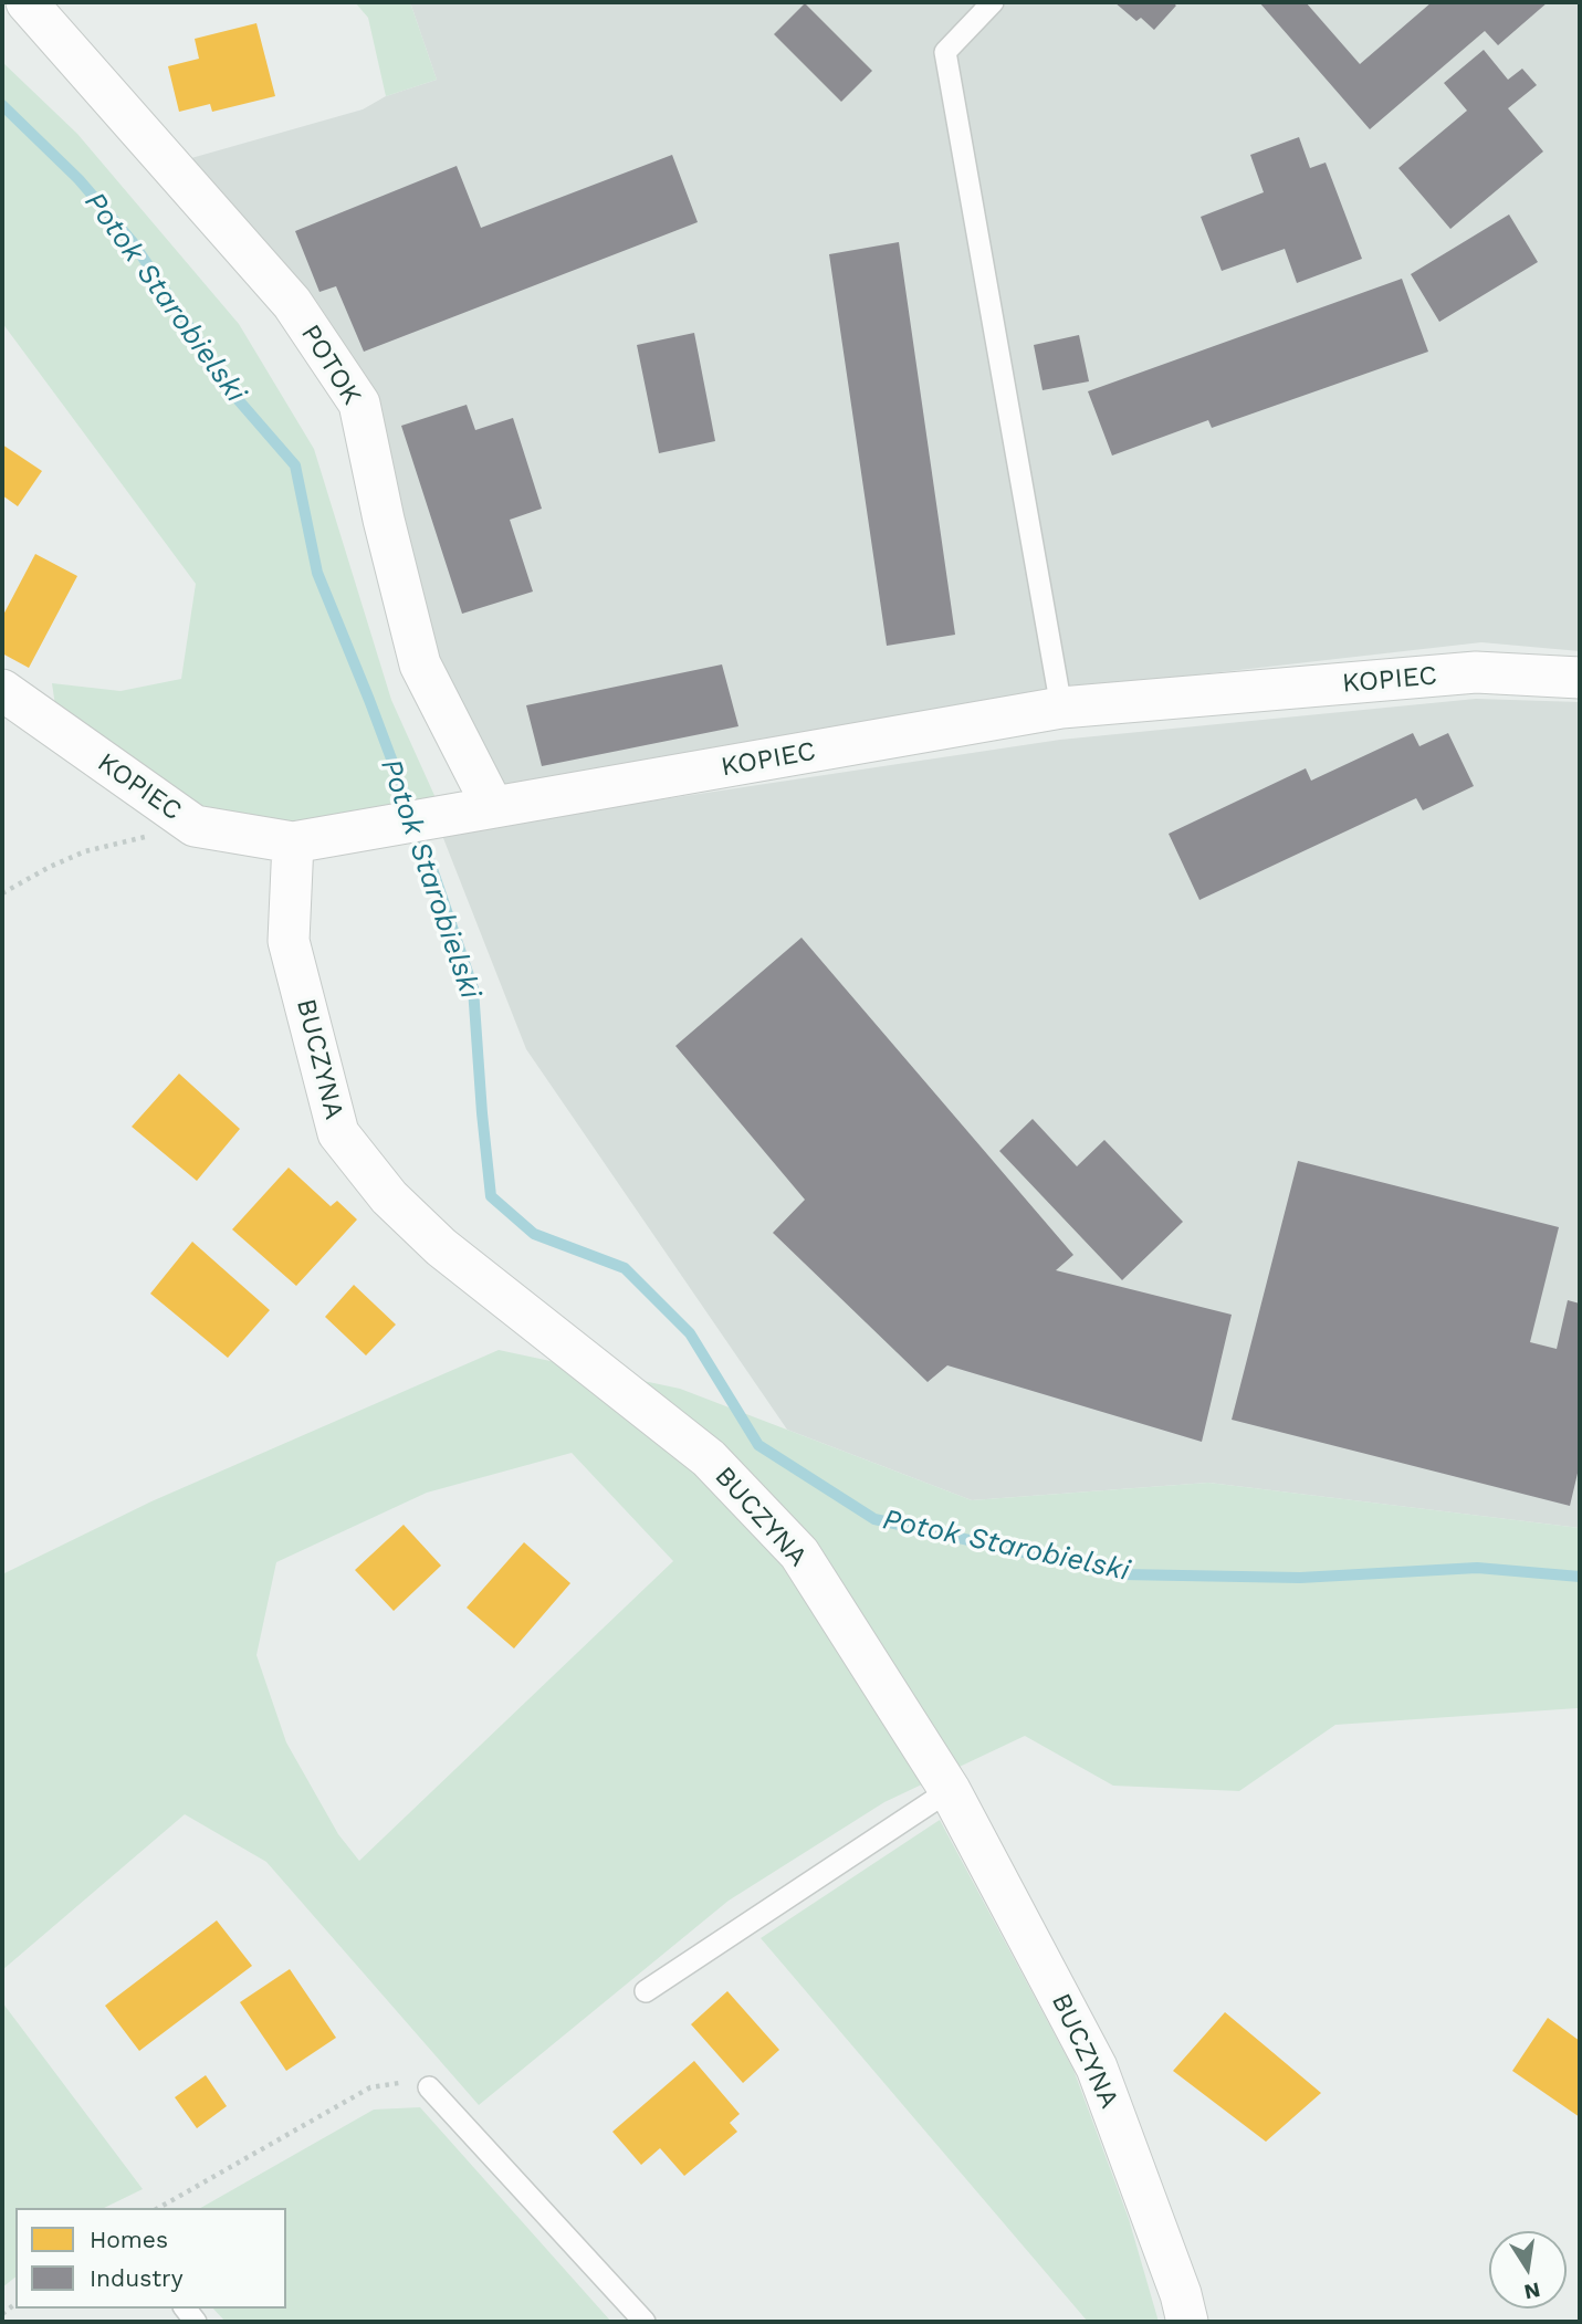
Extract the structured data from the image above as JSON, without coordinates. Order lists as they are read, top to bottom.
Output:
{
  "streets": {
    "street": ["POTOK", "KOPIEC", "BUCZYNA"]
  },
  "crossings": [
    ["POTOK", "KOPIEC"],
    ["KOPIEC", "BUCZYNA"]
  ],
  "water": ["Potok Starobielski"],
  "legend": ["Homes", "Industry"],
  "north": "bottom"
}
